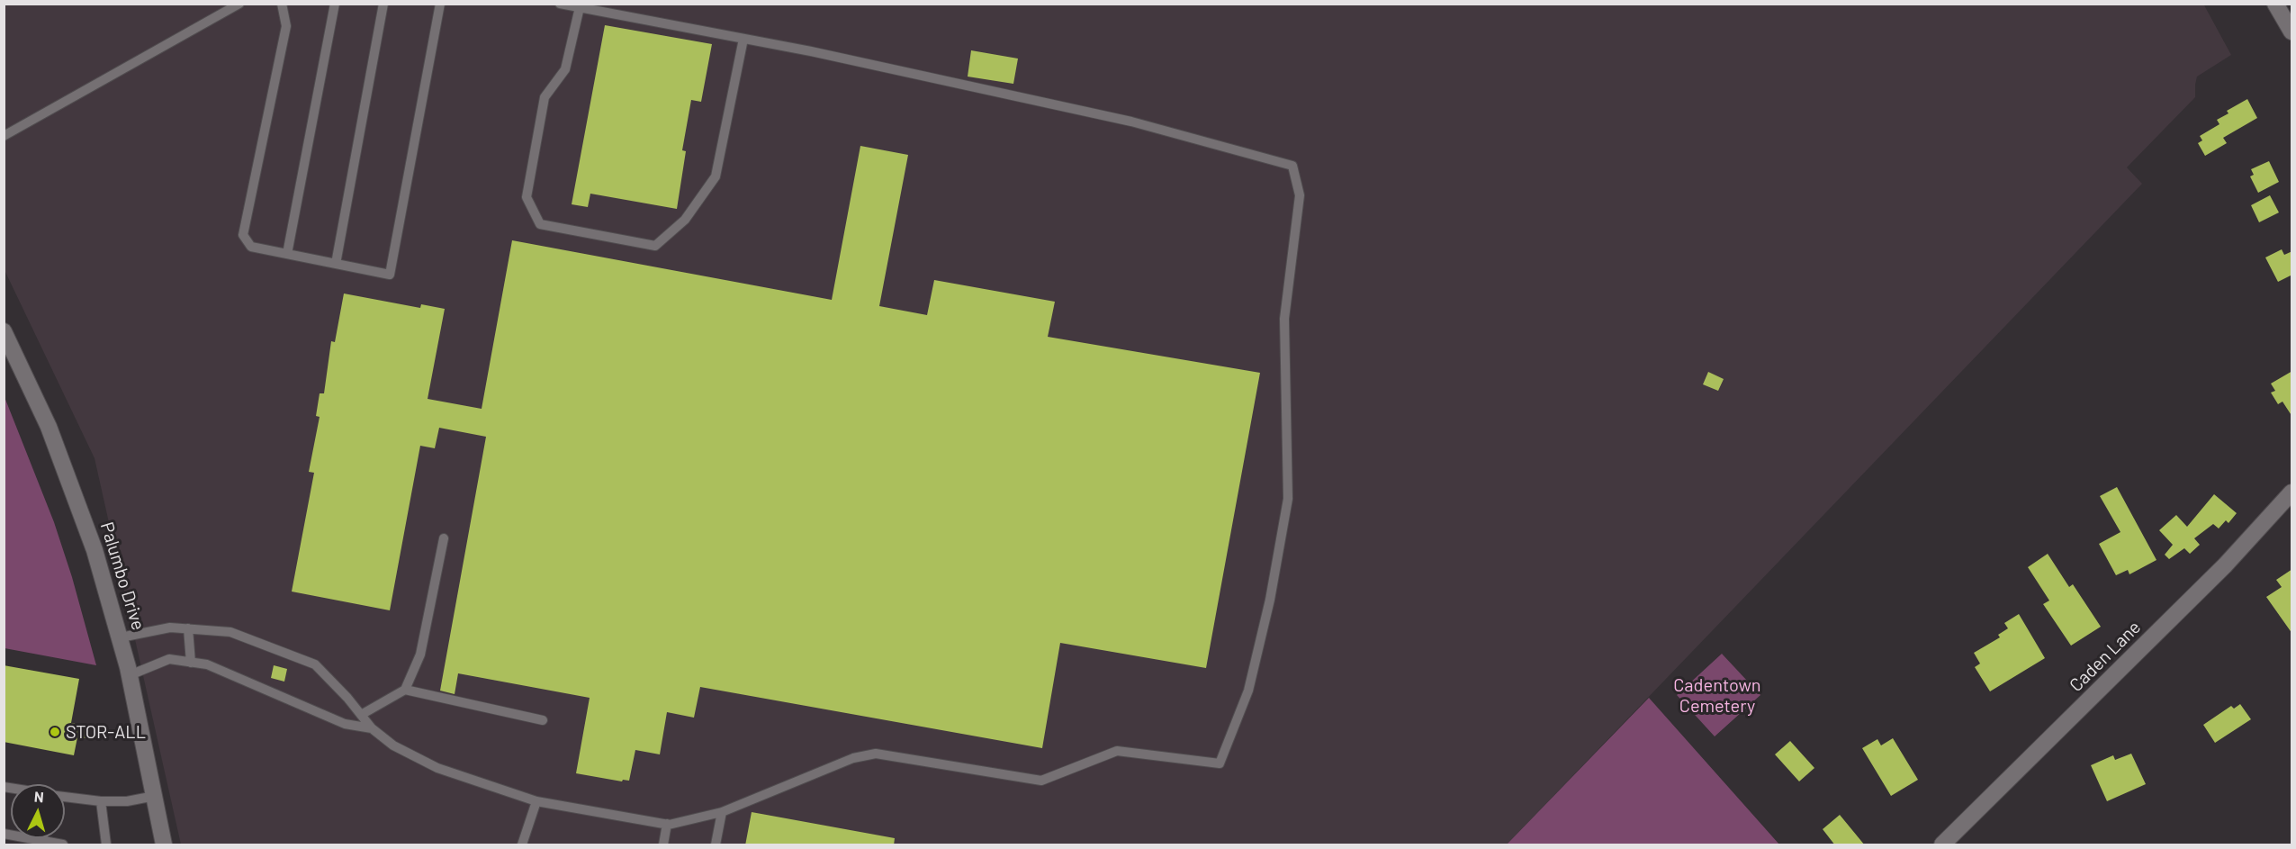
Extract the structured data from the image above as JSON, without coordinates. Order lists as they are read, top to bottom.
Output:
{
  "streets": {
    "street": ["Palumbo Drive", "Caden Lane"]
  },
  "parks": ["Cadentown Cemetery"],
  "places": ["STOR-ALL"],
  "north": "top"
}
